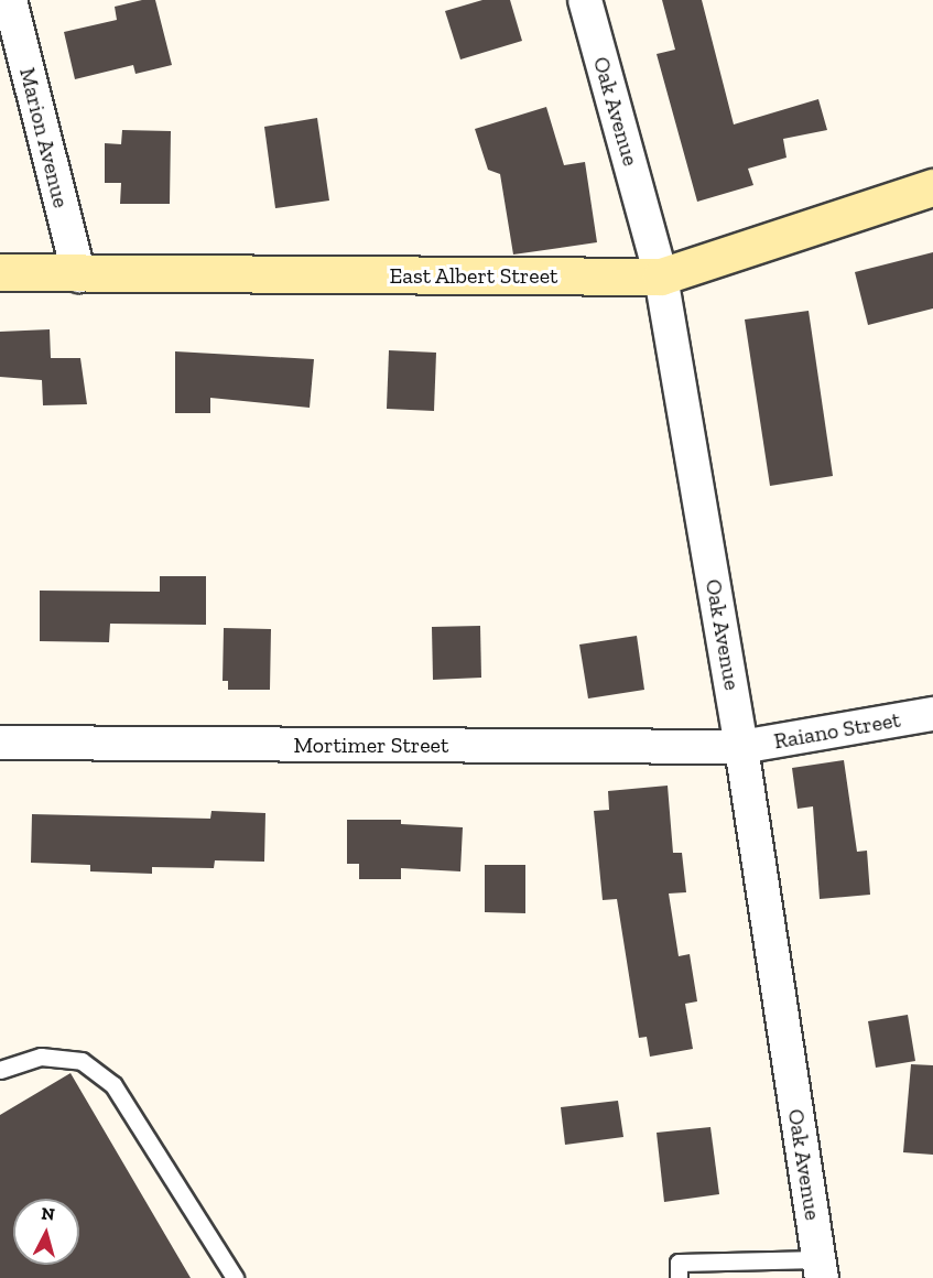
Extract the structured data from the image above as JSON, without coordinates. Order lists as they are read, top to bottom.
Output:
{
  "streets": {
    "main road": ["East Albert Street"],
    "street": [
      "Oak Avenue",
      "Marion Avenue",
      "Raiano Street",
      "Mortimer Street"
    ]
  },
  "crossings": [
    ["Oak Avenue", "East Albert Street"],
    ["Oak Avenue", "Raiano Street"],
    ["Oak Avenue", "Mortimer Street"],
    ["Marion Avenue", "East Albert Street"],
    ["Raiano Street", "Mortimer Street"]
  ],
  "north": "top"
}
